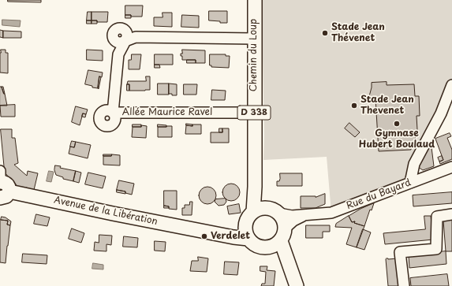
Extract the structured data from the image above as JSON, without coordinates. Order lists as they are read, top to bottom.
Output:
{
  "streets": {
    "main road": ["Chemin du Loup", "D 338", "Avenue de la Libération"],
    "street": ["Allée Maurice Ravel", "Rue du Bayard"]
  },
  "crossings": [
    ["Chemin du Loup", "Allée Maurice Ravel"],
    ["Chemin du Loup", "Rue du Bayard"],
    ["Chemin du Loup", "Avenue de la Libération"],
    ["Rue du Bayard", "Avenue de la Libération"]
  ],
  "places": [
    "Stade Jean Thévenet",
    "Stade Jean Thevenet",
    "Gymnase Hubert Boulaud",
    "Verdelet"
  ]
}
